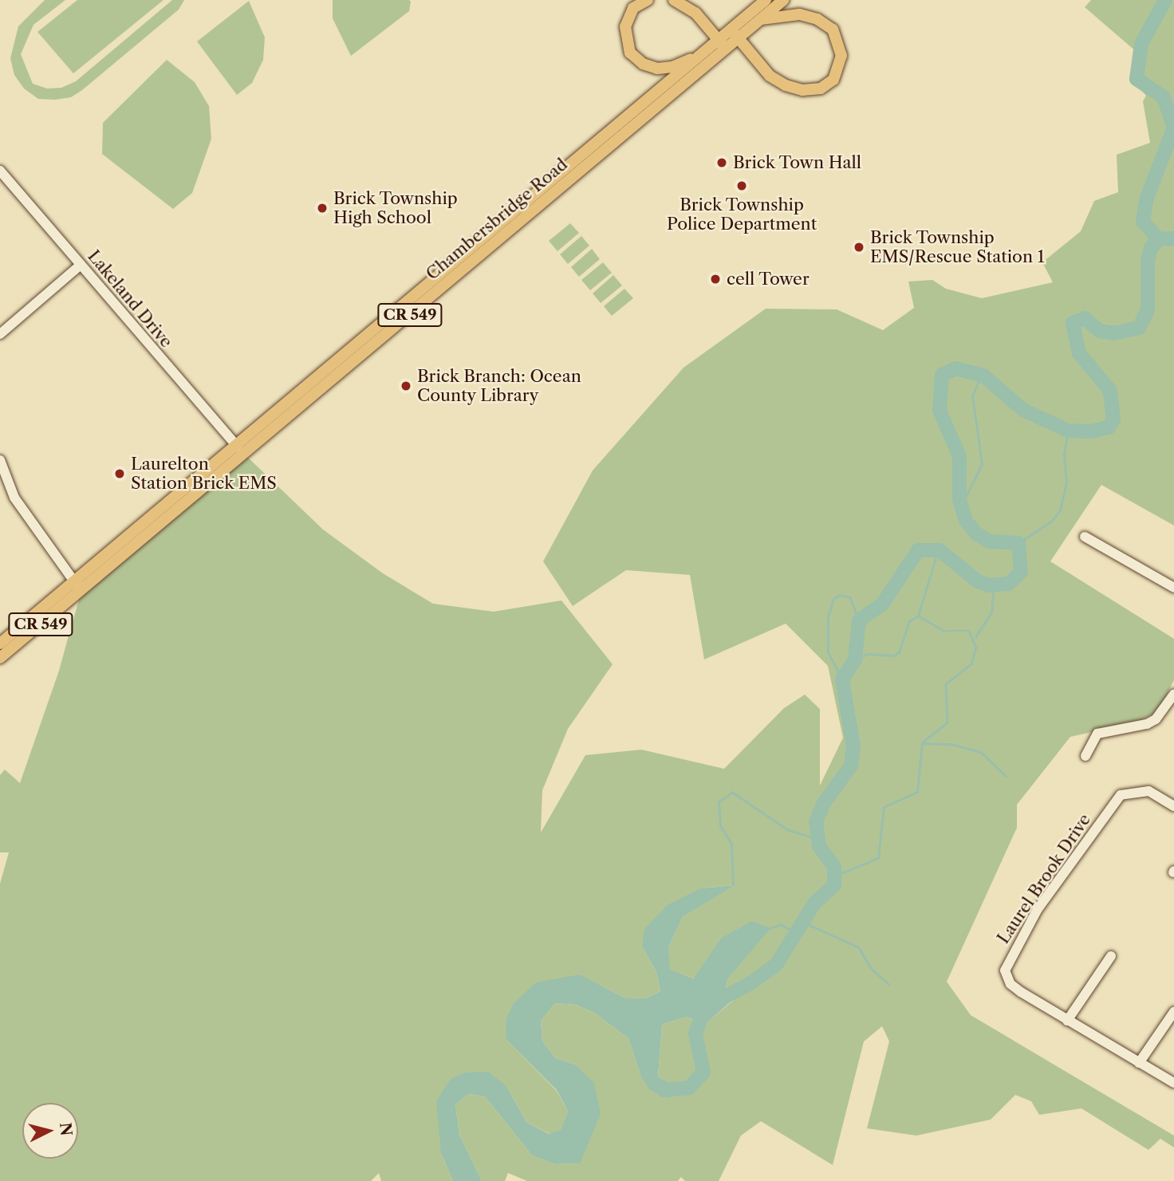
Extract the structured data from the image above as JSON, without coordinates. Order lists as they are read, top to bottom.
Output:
{
  "streets": {
    "main road": ["Chambersbridge Road", "CR 549"],
    "street": ["Lakeland Drive", "Laurel Brook Drive"]
  },
  "crossings": [
    ["Chambersbridge Road", "Lakeland Drive"]
  ],
  "places": [
    "Brick Town Hall",
    "Brick Township Police Department",
    "Brick Township High School",
    "Brick Township EMS/Rescue Station 1",
    "cell Tower",
    "Brick Branch: Ocean County Library",
    "Laurelton Station Brick EMS"
  ],
  "north": "right"
}
